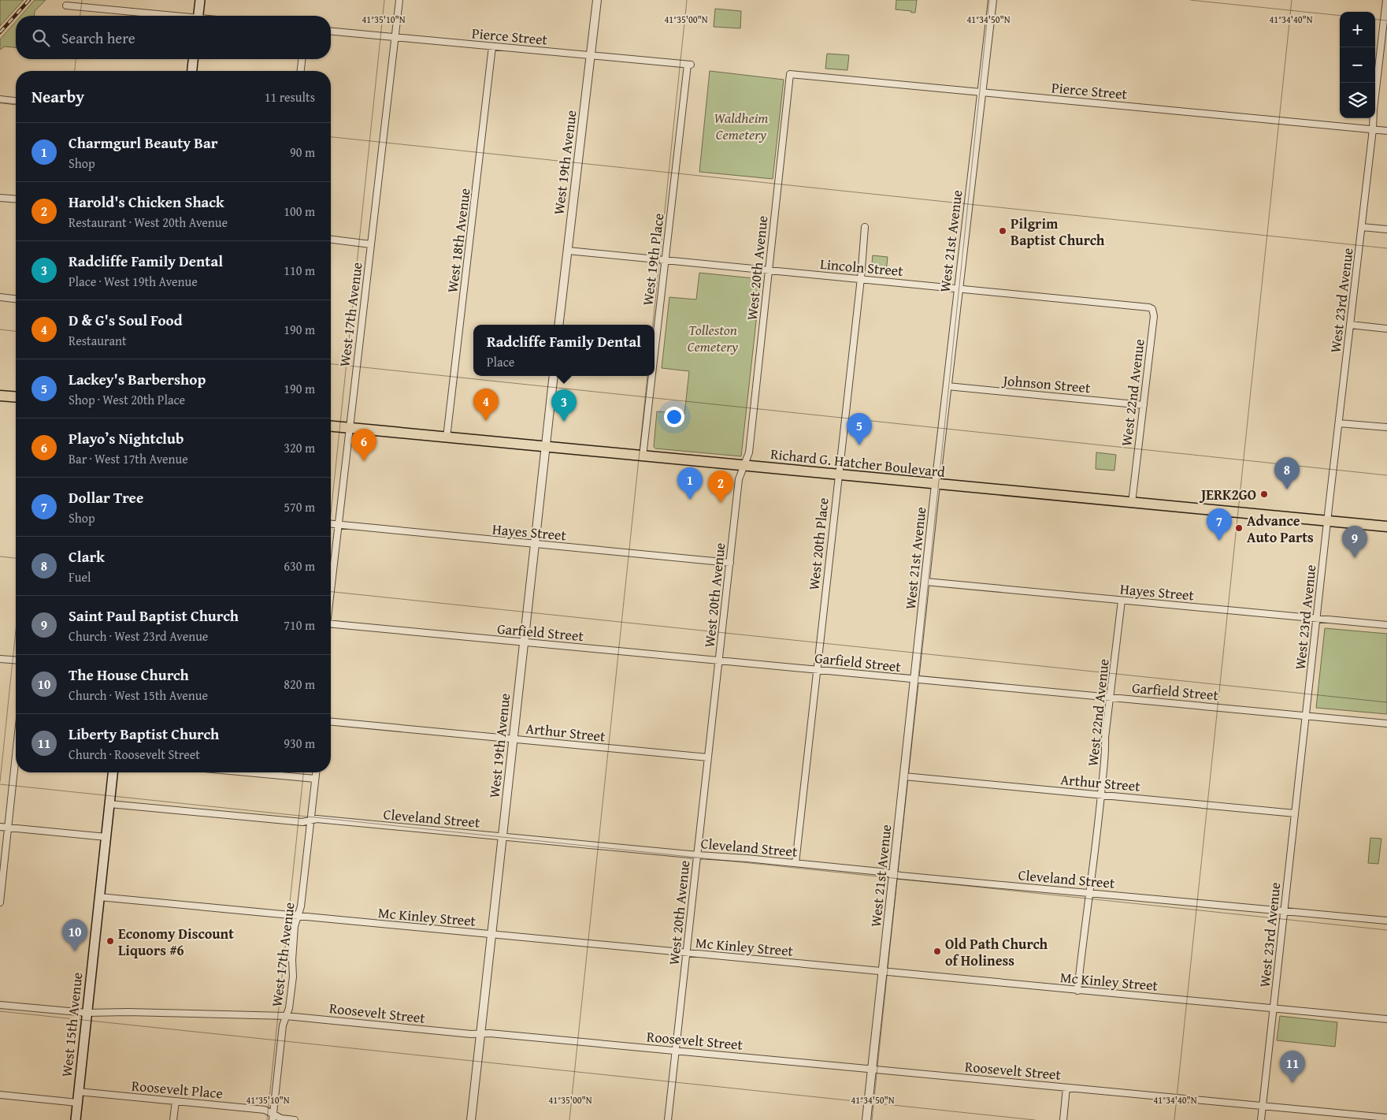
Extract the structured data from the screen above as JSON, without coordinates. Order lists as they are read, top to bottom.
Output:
{
  "streets": {
    "main road": ["Richard G. Hatcher Boulevard", "West 15th Avenue"],
    "street": [
      "Pierce Street",
      "West 19th Avenue",
      "West 18th Avenue",
      "West 21st Avenue",
      "West 19th Place",
      "Lincoln Street",
      "West 20th Avenue",
      "West 23rd Avenue",
      "West 17th Avenue",
      "Johnson Street",
      "West 22nd Avenue",
      "Hayes Street",
      "West 20th Place",
      "Garfield Street",
      "Arthur Street",
      "Cleveland Street",
      "Mc Kinley Street",
      "Roosevelt Street",
      "Roosevelt Place"
    ]
  },
  "crossings": [
    ["Pierce Street", "West 19th Avenue"],
    ["Pierce Street", "West 18th Avenue"],
    ["Pierce Street", "West 21st Avenue"],
    ["Pierce Street", "West 19th Place"],
    ["Pierce Street", "West 20th Avenue"],
    ["Pierce Street", "West 23rd Avenue"],
    ["Pierce Street", "West 17th Avenue"],
    ["West 19th Avenue", "Lincoln Street"],
    ["West 19th Avenue", "Richard G. Hatcher Boulevard"],
    ["West 19th Avenue", "Hayes Street"],
    ["West 19th Avenue", "Garfield Street"],
    ["West 19th Avenue", "Arthur Street"],
    ["West 19th Avenue", "Cleveland Street"],
    ["West 19th Avenue", "Mc Kinley Street"],
    ["West 19th Avenue", "Roosevelt Street"],
    ["West 18th Avenue", "Richard G. Hatcher Boulevard"],
    ["West 21st Avenue", "Lincoln Street"],
    ["West 21st Avenue", "Johnson Street"],
    ["West 21st Avenue", "Richard G. Hatcher Boulevard"],
    ["West 21st Avenue", "Hayes Street"],
    ["West 21st Avenue", "Garfield Street"],
    ["West 21st Avenue", "Arthur Street"],
    ["West 21st Avenue", "Cleveland Street"],
    ["West 21st Avenue", "Mc Kinley Street"],
    ["West 21st Avenue", "Roosevelt Street"],
    ["West 19th Place", "Lincoln Street"],
    ["West 19th Place", "Richard G. Hatcher Boulevard"],
    ["Lincoln Street", "West 20th Avenue"],
    ["Lincoln Street", "West 22nd Avenue"],
    ["Lincoln Street", "West 20th Place"],
    ["West 20th Avenue", "Richard G. Hatcher Boulevard"],
    ["West 20th Avenue", "Hayes Street"],
    ["West 20th Avenue", "Garfield Street"],
    ["West 20th Avenue", "Arthur Street"],
    ["West 20th Avenue", "Cleveland Street"],
    ["West 20th Avenue", "Mc Kinley Street"],
    ["West 20th Avenue", "Roosevelt Street"],
    ["West 23rd Avenue", "Richard G. Hatcher Boulevard"],
    ["West 23rd Avenue", "Hayes Street"],
    ["West 23rd Avenue", "Garfield Street"],
    ["West 23rd Avenue", "Arthur Street"],
    ["West 23rd Avenue", "Cleveland Street"],
    ["West 23rd Avenue", "Mc Kinley Street"],
    ["West 23rd Avenue", "Roosevelt Street"],
    ["West 17th Avenue", "Richard G. Hatcher Boulevard"],
    ["West 17th Avenue", "Hayes Street"],
    ["West 17th Avenue", "Cleveland Street"],
    ["West 17th Avenue", "Mc Kinley Street"],
    ["West 17th Avenue", "Roosevelt Street"],
    ["West 17th Avenue", "Roosevelt Place"],
    ["Johnson Street", "West 22nd Avenue"],
    ["West 22nd Avenue", "Richard G. Hatcher Boulevard"],
    ["West 22nd Avenue", "Hayes Street"],
    ["West 22nd Avenue", "Garfield Street"],
    ["West 22nd Avenue", "Arthur Street"],
    ["West 22nd Avenue", "Cleveland Street"],
    ["West 22nd Avenue", "Mc Kinley Street"],
    ["Richard G. Hatcher Boulevard", "West 20th Place"],
    ["West 20th Place", "Garfield Street"],
    ["West 20th Place", "Cleveland Street"],
    ["Cleveland Street", "West 15th Avenue"],
    ["Mc Kinley Street", "West 15th Avenue"],
    ["Roosevelt Street", "West 15th Avenue"],
    ["West 15th Avenue", "Roosevelt Place"]
  ],
  "parks": ["Waldheim Cemetery", "Tolleston Cemetery"],
  "places": [
    "Pilgrim Baptist Church",
    "JERK2GO",
    "Advance Auto Parts",
    "Economy Discount Liquors #6",
    "Old Path Church of Holiness"
  ],
  "page": {
    "map_buttons": ["+", "−"],
    "search": "Search here",
    "heading": ["Nearby", "11 results"],
    "list": [
      {
        "mark": "1",
        "name": "Charmgurl Beauty Bar",
        "note": "Shop",
        "value": "90 m"
      },
      {
        "mark": "2",
        "name": "Harold's Chicken Shack",
        "note": "Restaurant · West 20th Avenue",
        "value": "100 m"
      },
      {
        "mark": "3",
        "name": "Radcliffe Family Dental",
        "note": "Place · West 19th Avenue",
        "value": "110 m"
      },
      {
        "mark": "4",
        "name": "D & G's Soul Food",
        "note": "Restaurant",
        "value": "190 m"
      },
      {
        "mark": "5",
        "name": "Lackey's Barbershop",
        "note": "Shop · West 20th Place",
        "value": "190 m"
      },
      {
        "mark": "6",
        "name": "Playo’s Nightclub",
        "note": "Bar · West 17th Avenue",
        "value": "320 m"
      },
      {
        "mark": "7",
        "name": "Dollar Tree",
        "note": "Shop",
        "value": "570 m"
      },
      {
        "mark": "8",
        "name": "Clark",
        "note": "Fuel",
        "value": "630 m"
      },
      {
        "mark": "9",
        "name": "Saint Paul Baptist Church",
        "note": "Church · West 23rd Avenue",
        "value": "710 m"
      },
      {
        "mark": "10",
        "name": "The House Church",
        "note": "Church · West 15th Avenue",
        "value": "820 m"
      },
      {
        "mark": "11",
        "name": "Liberty Baptist Church",
        "note": "Church · Roosevelt Street",
        "value": "930 m"
      }
    ],
    "popup": ["Radcliffe Family Dental", "Place"],
    "pins": [
      "4",
      "3",
      "5",
      "6",
      "8",
      "1",
      "2",
      "7",
      "9",
      "10",
      "11"
    ]
  },
  "coordinates": [
    "41°35'10\"N",
    "41°35'00\"N",
    "41°34'50\"N",
    "41°34'40\"N"
  ]
}
